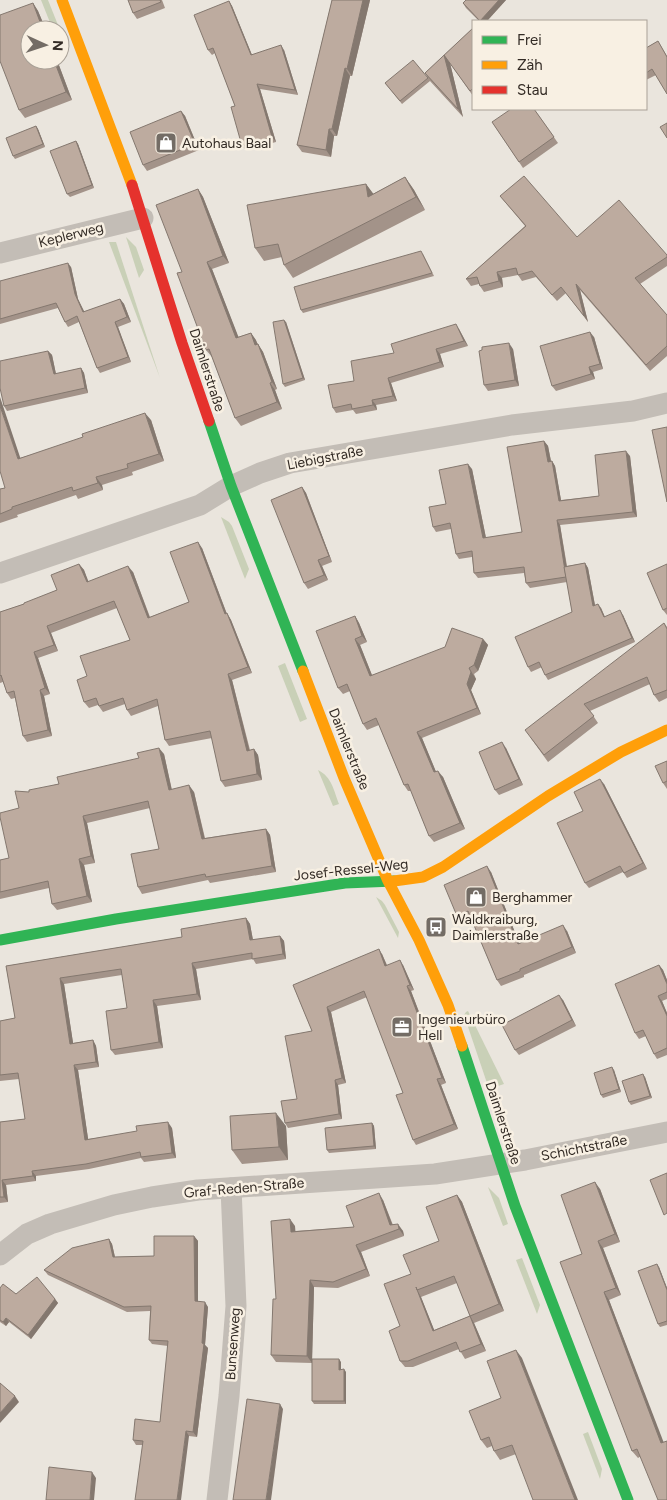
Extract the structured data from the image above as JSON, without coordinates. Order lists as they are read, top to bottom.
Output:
{
  "streets": {
    "street": [
      "Keplerweg",
      "Daimlerstraße",
      "Liebigstraße",
      "Josef-Ressel-Weg",
      "Schichtstraße",
      "Graf-Reden-Straße",
      "Bunsenweg"
    ]
  },
  "crossings": [
    ["Keplerweg", "Daimlerstraße"],
    ["Daimlerstraße", "Liebigstraße"],
    ["Daimlerstraße", "Josef-Ressel-Weg"],
    ["Daimlerstraße", "Schichtstraße"],
    ["Daimlerstraße", "Graf-Reden-Straße"],
    ["Schichtstraße", "Graf-Reden-Straße"],
    ["Graf-Reden-Straße", "Bunsenweg"]
  ],
  "places": {
    "shop": ["Autohaus Baal", "Berghammer"],
    "bus stop": ["Waldkraiburg, Daimlerstraße"],
    "office": ["Ingenieurbüro Hell"]
  },
  "legend": ["Frei", "Zäh", "Stau"],
  "north": "right"
}
